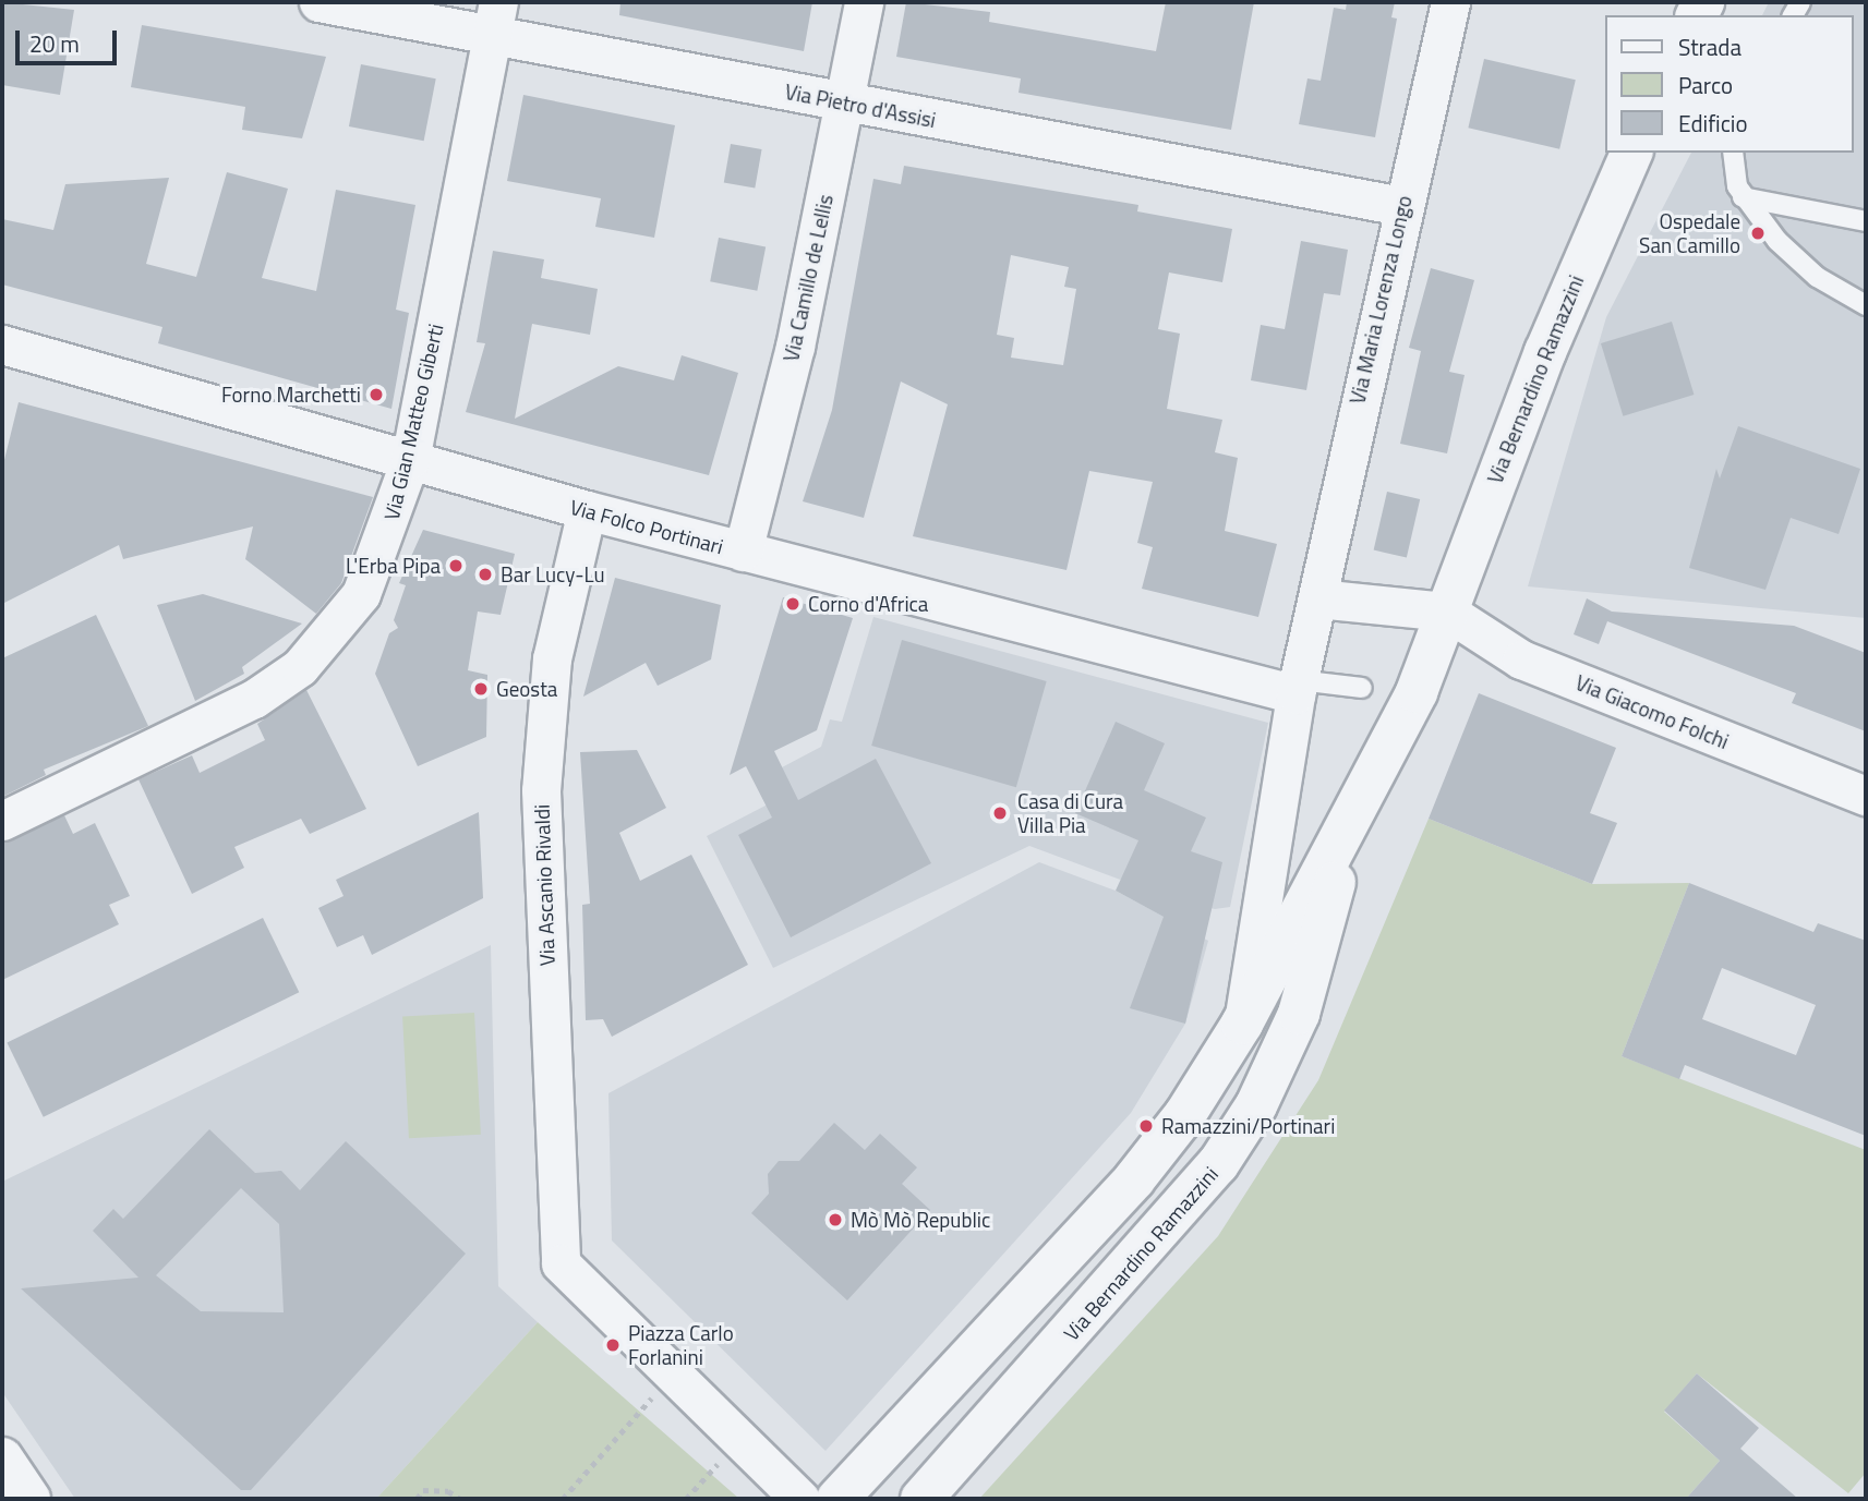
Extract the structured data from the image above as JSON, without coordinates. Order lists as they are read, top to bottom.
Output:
{
  "streets": {
    "street": [
      "Via Pietro d'Assisi",
      "Via Camillo de Lellis",
      "Via Maria Lorenza Longo",
      "Via Bernardino Ramazzini",
      "Via Gian Matteo Giberti",
      "Via Folco Portinari",
      "Via Giacomo Folchi",
      "Via Ascanio Rivaldi"
    ]
  },
  "crossings": [
    ["Via Pietro d'Assisi", "Via Camillo de Lellis"],
    ["Via Pietro d'Assisi", "Via Maria Lorenza Longo"],
    ["Via Pietro d'Assisi", "Via Gian Matteo Giberti"],
    ["Via Camillo de Lellis", "Via Folco Portinari"],
    ["Via Maria Lorenza Longo", "Via Bernardino Ramazzini"],
    ["Via Bernardino Ramazzini", "Via Folco Portinari"],
    ["Via Bernardino Ramazzini", "Via Giacomo Folchi"],
    ["Via Gian Matteo Giberti", "Via Folco Portinari"],
    ["Via Folco Portinari", "Via Ascanio Rivaldi"]
  ],
  "places": [
    "Ospedale San Camillo",
    "Forno Marchetti",
    "L'Erba Pipa",
    "Bar Lucy-Lu",
    "Corno d'Africa",
    "Geosta",
    "Casa di Cura Villa Pia",
    "Ramazzini/Portinari",
    "Mò Mò Republic",
    "Piazza Carlo Forlanini"
  ],
  "legend": ["Strada", "Parco", "Edificio"],
  "scale_bar": "20 m"
}
